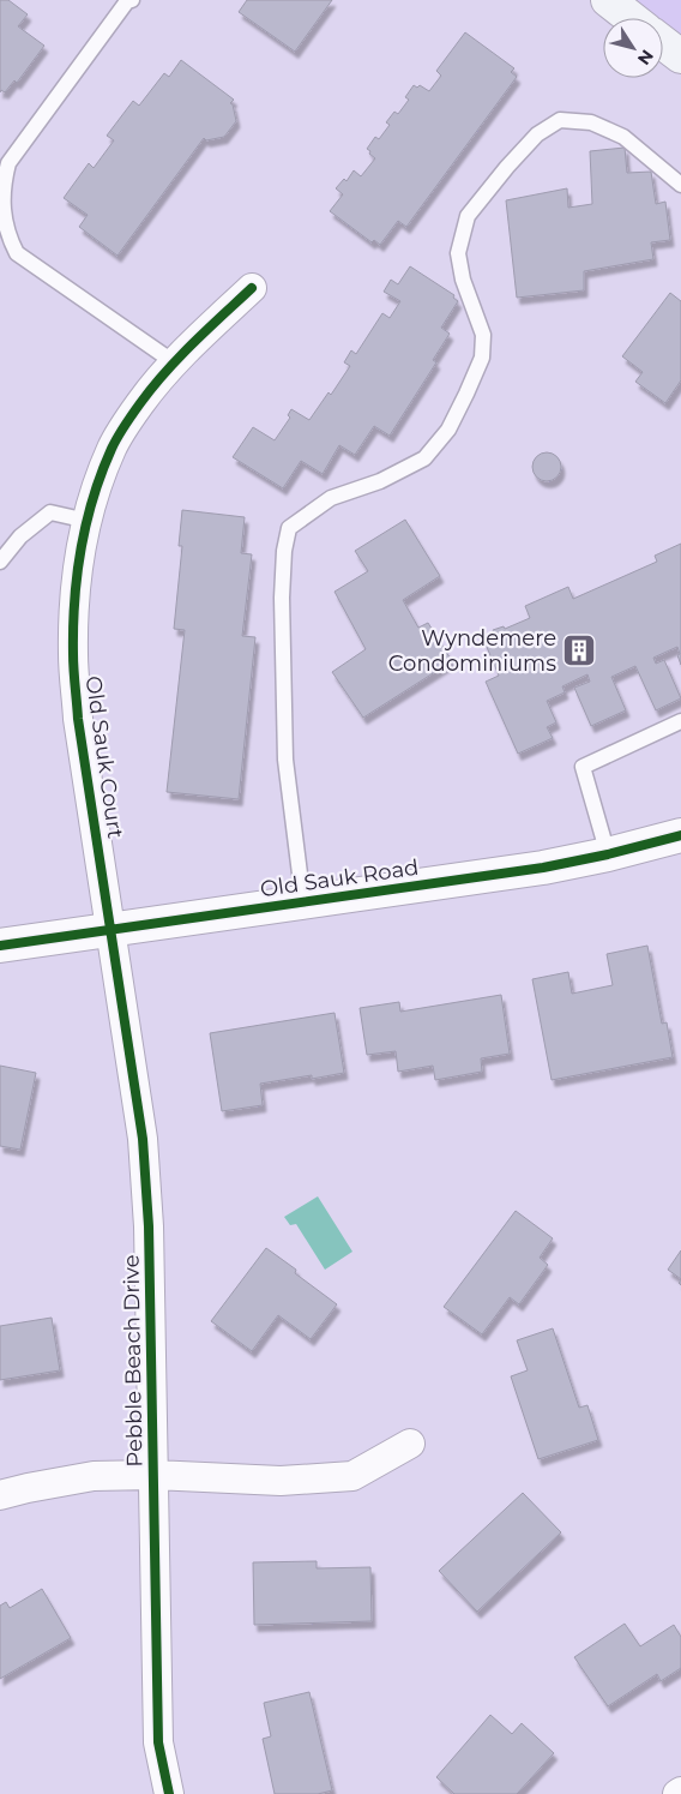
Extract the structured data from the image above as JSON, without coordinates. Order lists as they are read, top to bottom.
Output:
{
  "streets": {
    "street": ["Old Sauk Court", "Old Sauk Road", "Pebble Beach Drive"]
  },
  "crossings": [
    ["Old Sauk Court", "Old Sauk Road"],
    ["Old Sauk Court", "Pebble Beach Drive"],
    ["Old Sauk Road", "Pebble Beach Drive"]
  ],
  "places": {
    "building": ["Wyndemere Condominiums"]
  },
  "north": "bottom right"
}
